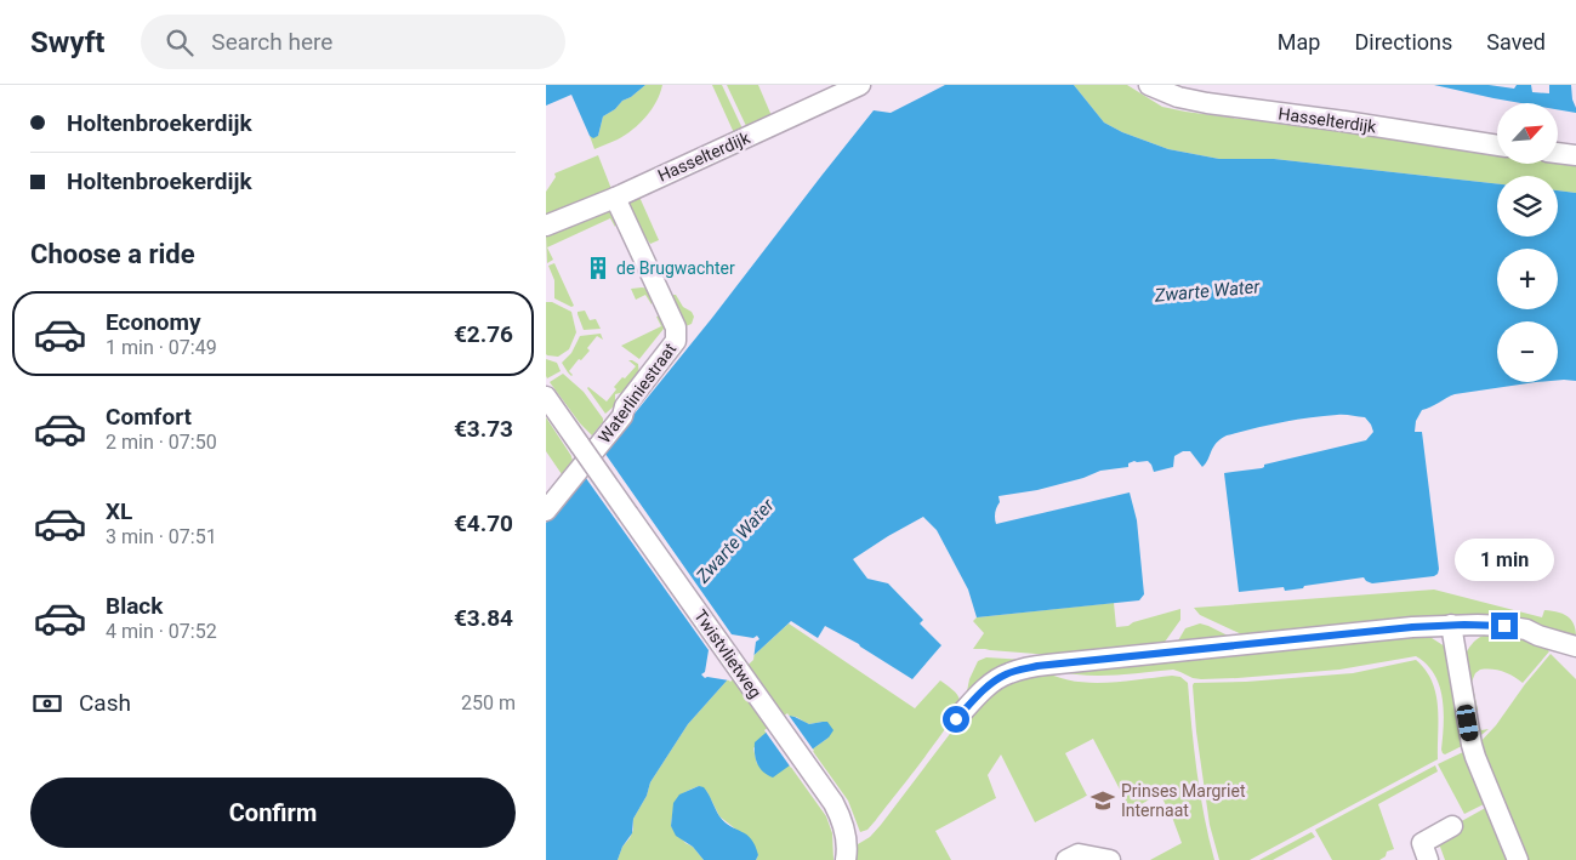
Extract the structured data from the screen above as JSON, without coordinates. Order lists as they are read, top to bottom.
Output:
{
  "streets": {
    "street": ["Hasselterdijk", "Waterliniestraat", "Twistvlietweg"]
  },
  "crossings": [
    ["Hasselterdijk", "Waterliniestraat"]
  ],
  "water": ["Zwarte Water"],
  "places": {
    "building": ["de Brugwachter"],
    "school or university": ["Prinses Margriet Internaat"]
  },
  "north": "top right",
  "page": {
    "header": "Swyft",
    "search": "Search here",
    "nav": ["Map", "Directions", "Saved"],
    "banner": ["Holtenbroekerdijk", "Holtenbroekerdijk"],
    "map_buttons": ["+", "−"],
    "heading": "Choose a ride",
    "list": [
      {
        "name": "Economy",
        "note": "1 min · 07:49",
        "value": "€2.76"
      },
      {
        "name": "Comfort",
        "note": "2 min · 07:50",
        "value": "€3.73"
      },
      {
        "name": "XL",
        "note": "3 min · 07:51",
        "value": "€4.70"
      },
      {
        "name": "Black",
        "note": "4 min · 07:52",
        "value": "€3.84"
      }
    ],
    "bubble": "1 min",
    "pay": ["Cash", "250 m"],
    "buttons": "Confirm"
  }
}
